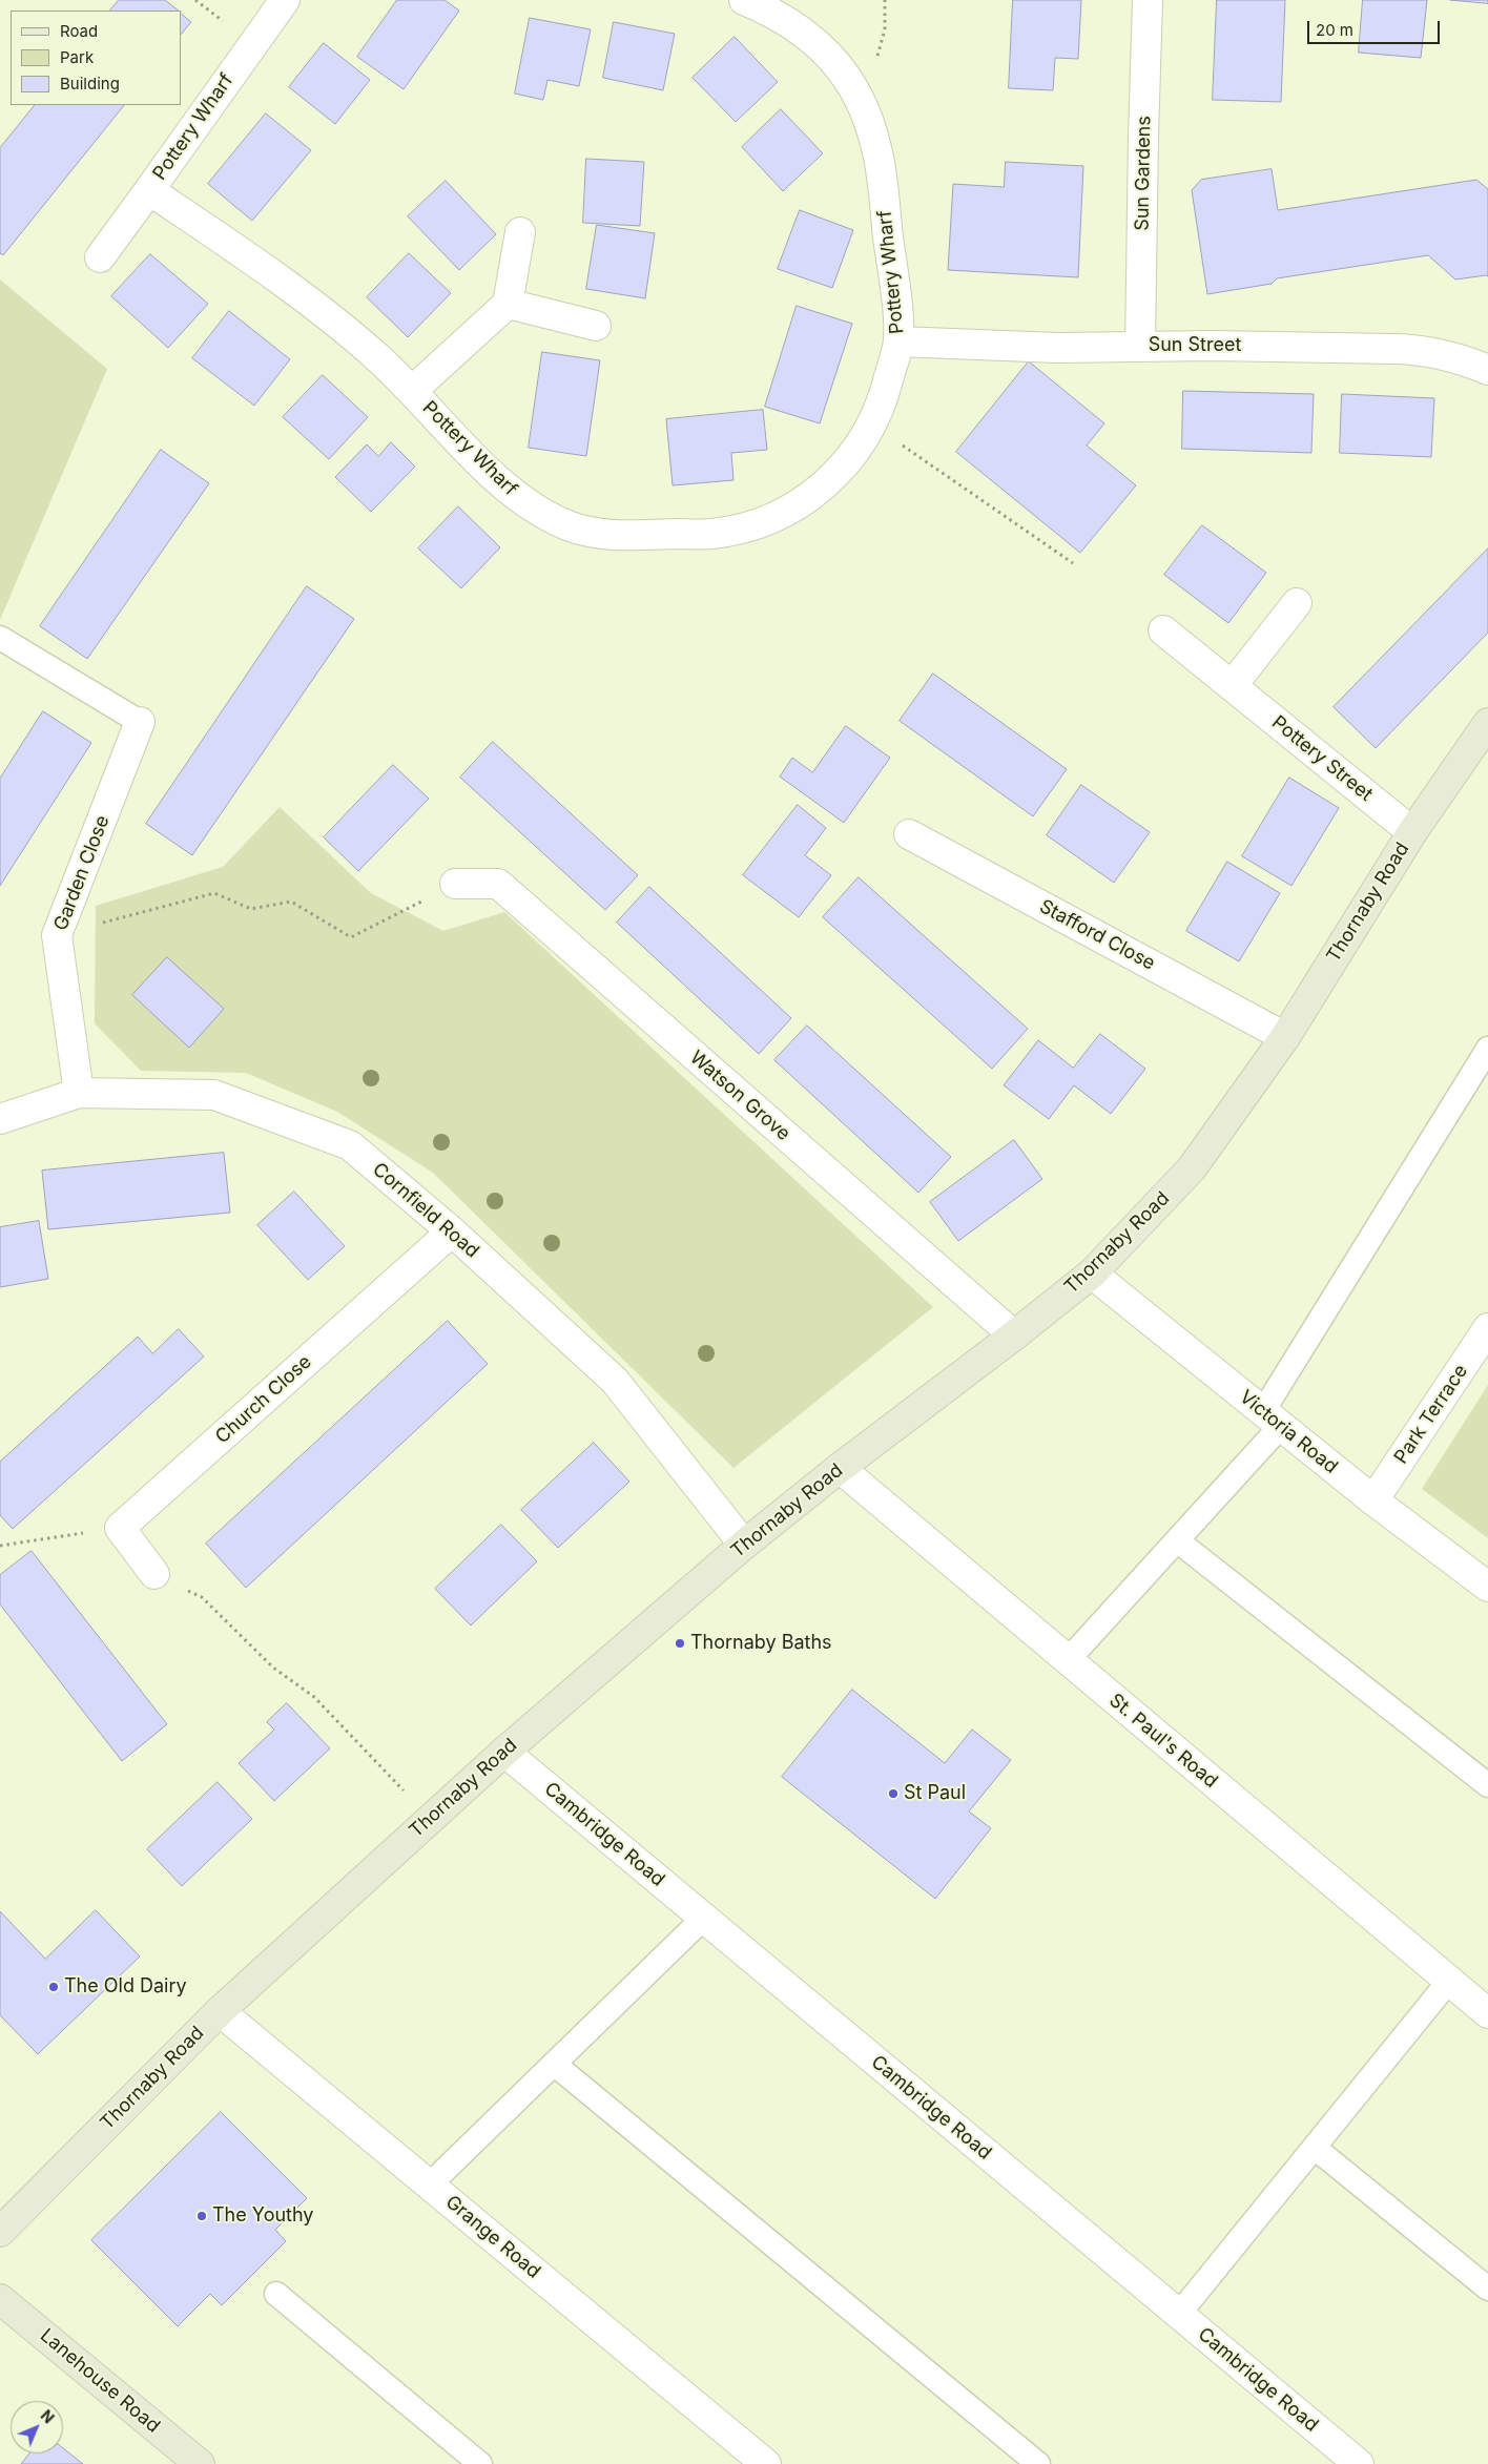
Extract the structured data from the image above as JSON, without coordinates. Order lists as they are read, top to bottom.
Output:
{
  "streets": {
    "street": [
      "Pottery Wharf",
      "Sun Gardens",
      "Sun Street",
      "Pottery Street",
      "Garden Close",
      "Thornaby Road",
      "Stafford Close",
      "Watson Grove",
      "Cornfield Road",
      "Church Close",
      "Park Terrace",
      "Victoria Road",
      "St. Paul's Road",
      "Cambridge Road",
      "Grange Road",
      "Lanehouse Road"
    ]
  },
  "crossings": [
    ["Pottery Wharf", "Sun Street"],
    ["Sun Gardens", "Sun Street"],
    ["Pottery Street", "Thornaby Road"],
    ["Garden Close", "Cornfield Road"],
    ["Thornaby Road", "Stafford Close"],
    ["Thornaby Road", "Watson Grove"],
    ["Thornaby Road", "Cornfield Road"],
    ["Thornaby Road", "Victoria Road"],
    ["Thornaby Road", "St. Paul's Road"],
    ["Thornaby Road", "Cambridge Road"],
    ["Thornaby Road", "Grange Road"],
    ["Cornfield Road", "Church Close"],
    ["Park Terrace", "Victoria Road"]
  ],
  "places": [
    "Thornaby Baths",
    "St Paul",
    "The Old Dairy",
    "The Youthy"
  ],
  "legend": ["Road", "Park", "Building"],
  "scale_bar": "20 m",
  "north": "top right"
}
